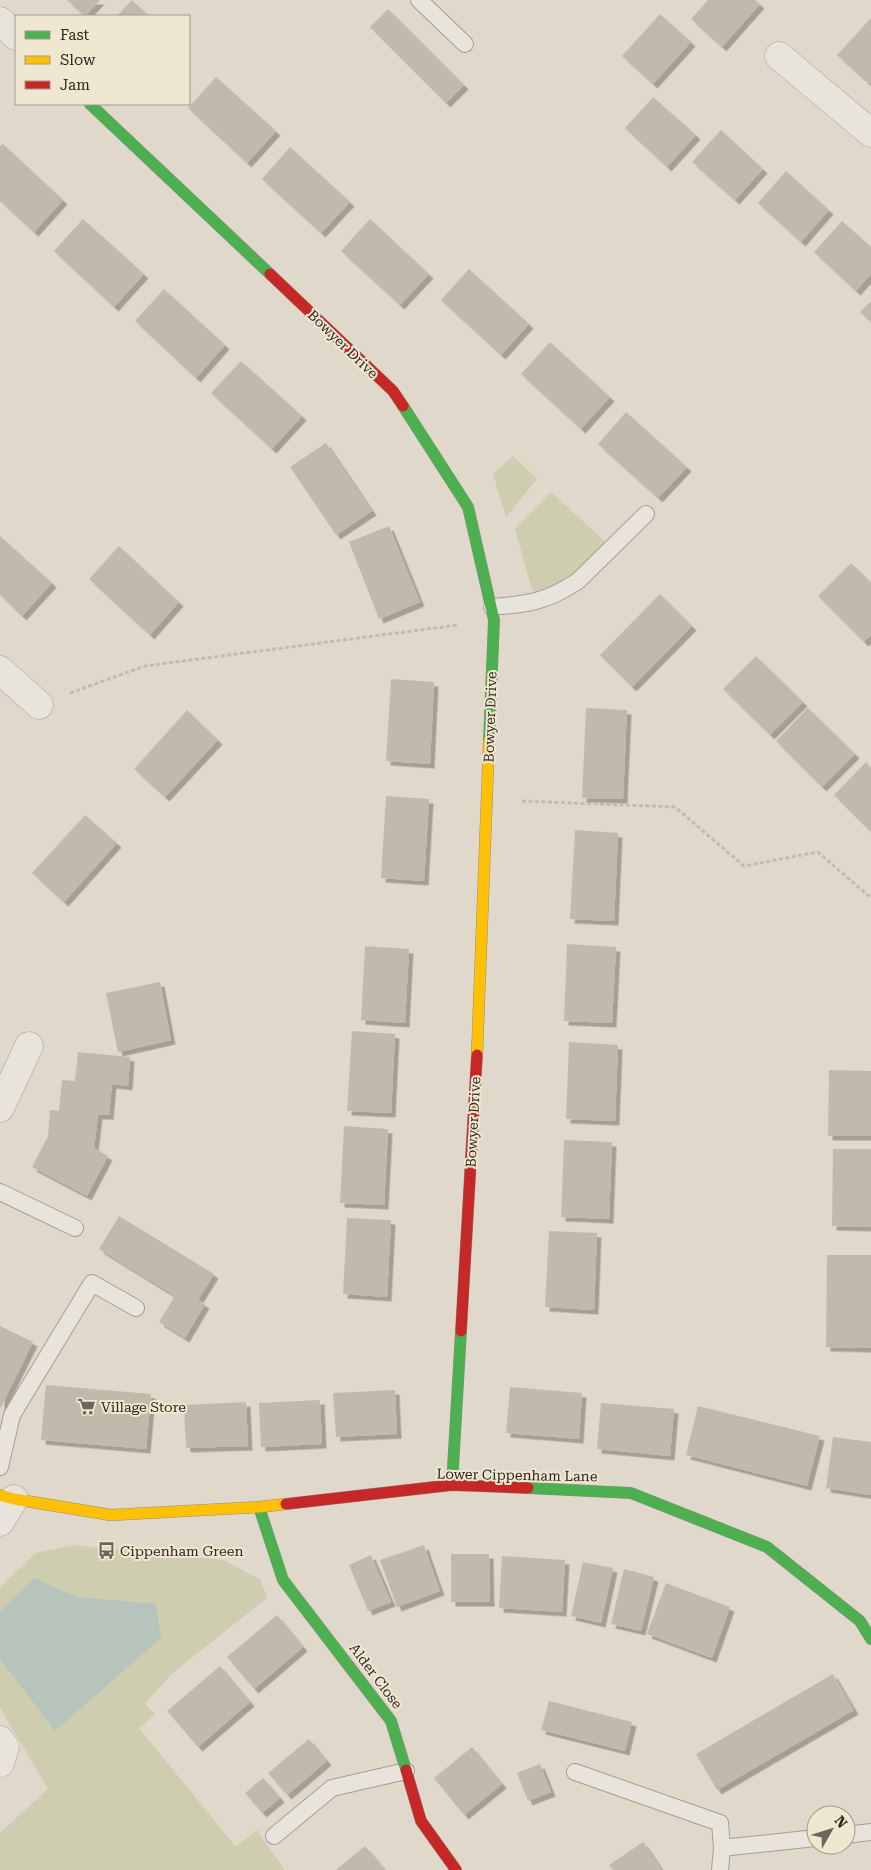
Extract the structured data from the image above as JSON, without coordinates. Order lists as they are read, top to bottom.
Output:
{
  "streets": {
    "street": ["Bowyer Drive", "Lower Cippenham Lane", "Alder Close"]
  },
  "crossings": [
    ["Bowyer Drive", "Lower Cippenham Lane"],
    ["Lower Cippenham Lane", "Alder Close"]
  ],
  "places": {
    "supermarket": ["Village Store"],
    "bus stop": ["Cippenham Green"]
  },
  "legend": ["Fast", "Slow", "Jam"],
  "north": "top right"
}
